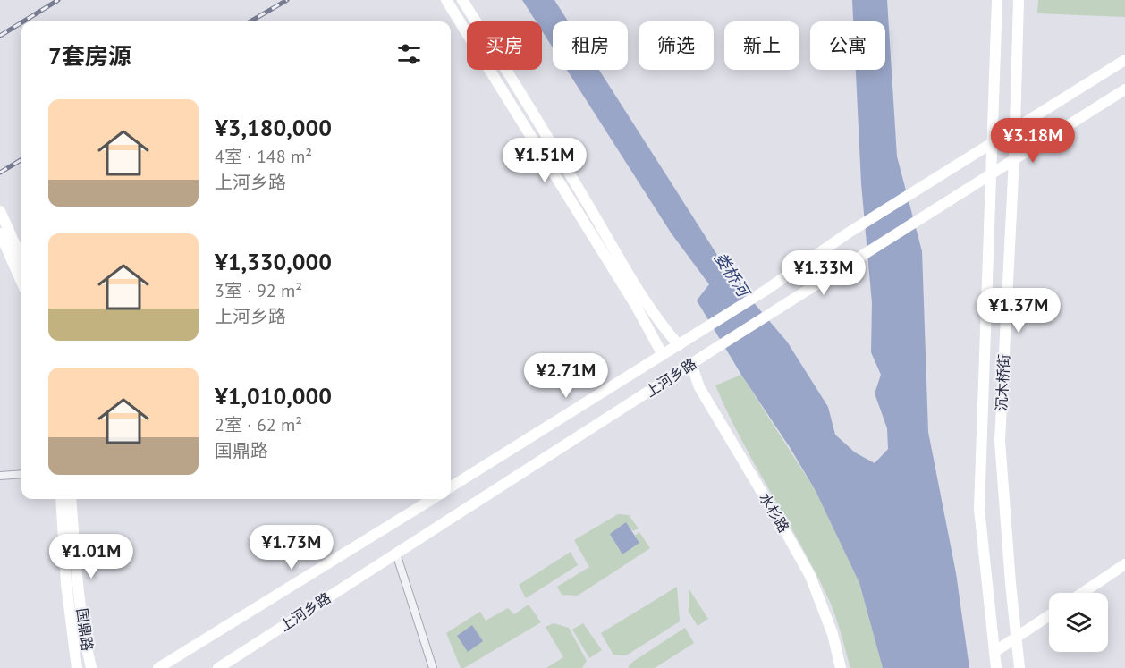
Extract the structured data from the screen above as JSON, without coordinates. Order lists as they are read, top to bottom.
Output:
{
  "streets": {
    "main road": [
      "上河乡路",
      "沉木桥街",
      "水杉路",
      "国鼎路"
    ]
  },
  "crossings": [
    ["上河乡路", "沉木桥街"],
    ["上河乡路", "水杉路"]
  ],
  "water": ["娄桥河"],
  "page": {
    "chip": [
      "买房",
      "租房",
      "筛选",
      "新上",
      "公寓"
    ],
    "heading": "7套房源",
    "list": [
      {
        "name": "¥3,180,000",
        "note": "4室 · 148 m² · 上河乡路"
      },
      {
        "name": "¥1,330,000",
        "note": "3室 · 92 m² · 上河乡路"
      },
      {
        "name": "¥1,010,000",
        "note": "2室 · 62 m² · 国鼎路"
      }
    ],
    "price": [
      "¥3.18M",
      "¥1.51M",
      "¥1.33M",
      "¥1.37M",
      "¥2.71M",
      "¥1.73M",
      "¥1.01M"
    ]
  }
}
